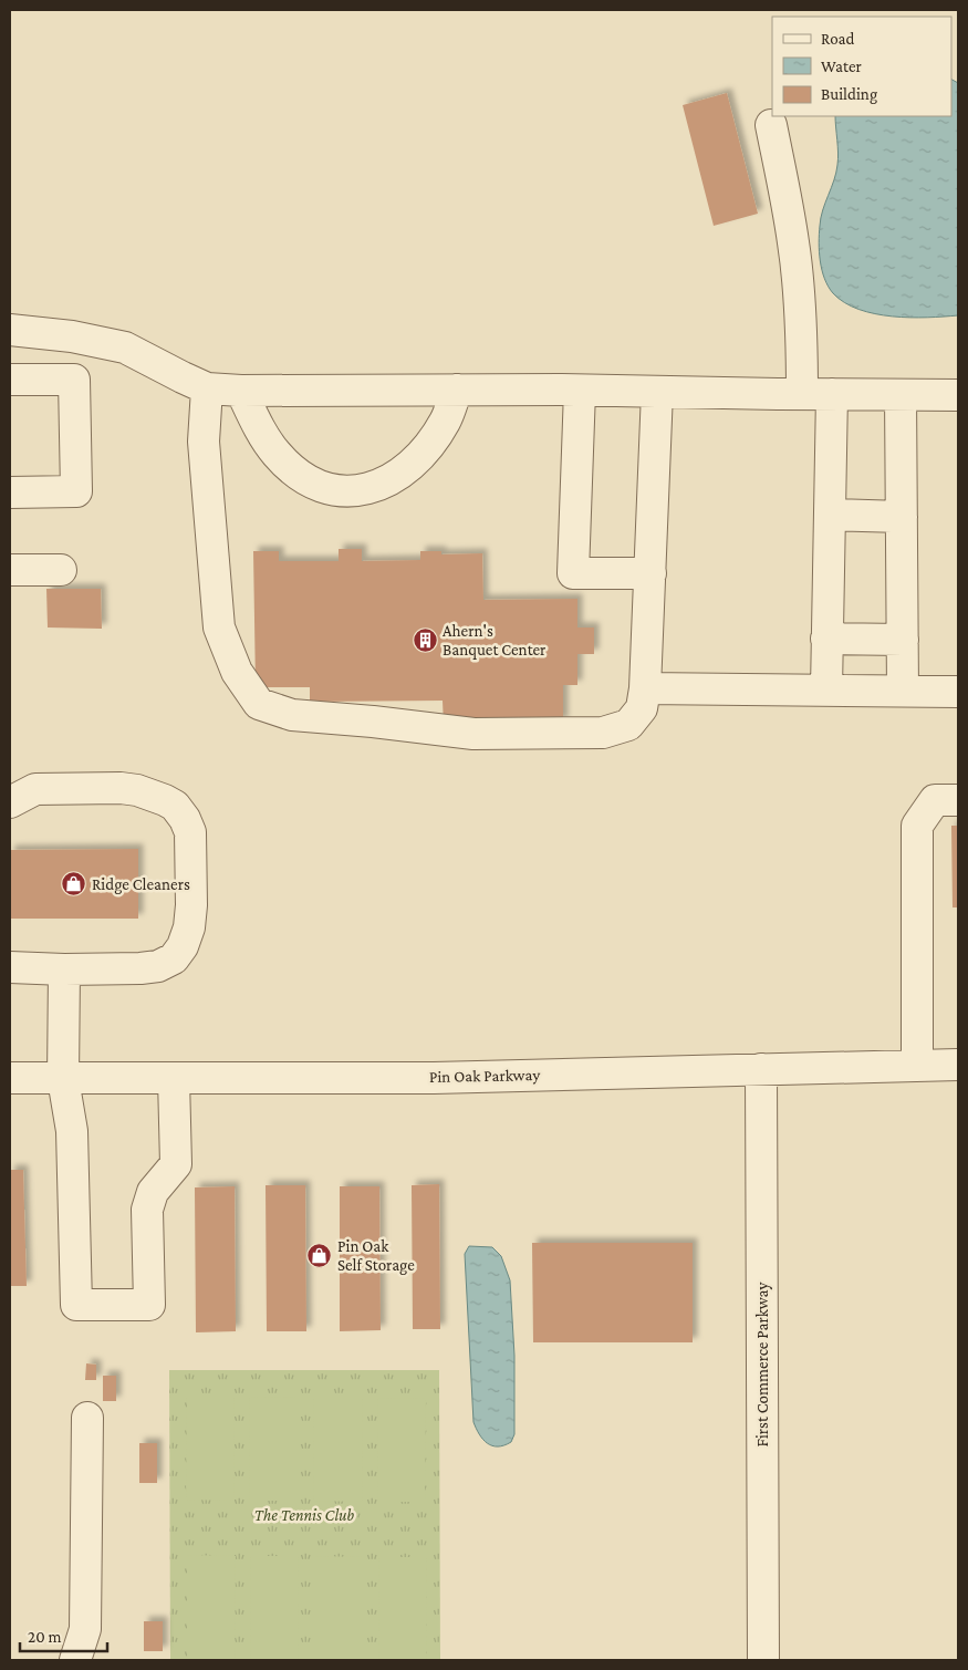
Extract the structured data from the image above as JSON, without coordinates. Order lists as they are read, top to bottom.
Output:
{
  "streets": {
    "street": ["Pin Oak Parkway", "First Commerce Parkway"]
  },
  "crossings": [
    ["Pin Oak Parkway", "First Commerce Parkway"]
  ],
  "parks": ["The Tennis Club"],
  "places": {
    "building": ["Ahern's Banquet Center"],
    "shop": ["Ridge Cleaners", "Pin Oak Self Storage"]
  },
  "legend": ["Road", "Water", "Building"],
  "scale_bar": "20 m"
}
